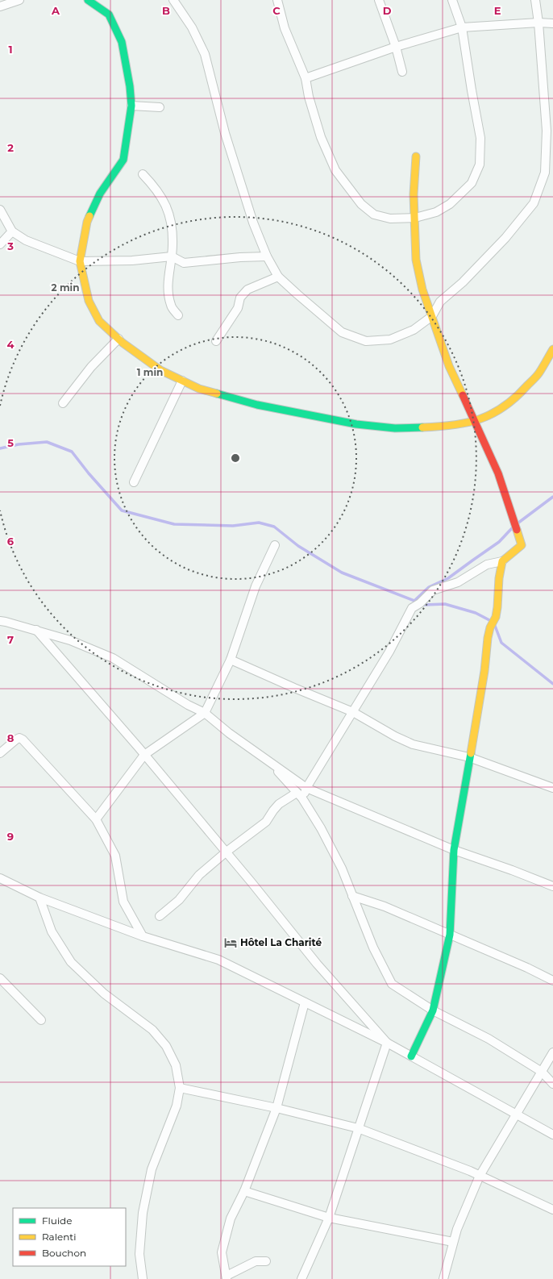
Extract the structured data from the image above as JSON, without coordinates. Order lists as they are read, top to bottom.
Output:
{
  "places": {
    "hotel": ["Hôtel La Charité"]
  },
  "legend": ["Fluide", "Ralenti", "Bouchon"],
  "grid": {
    "columns": [
      "A",
      "B",
      "C",
      "D",
      "E"
    ],
    "rows": [
      "1",
      "2",
      "3",
      "4",
      "5",
      "6",
      "7",
      "8",
      "9"
    ]
  },
  "rings": ["2 min", "1 min"]
}
